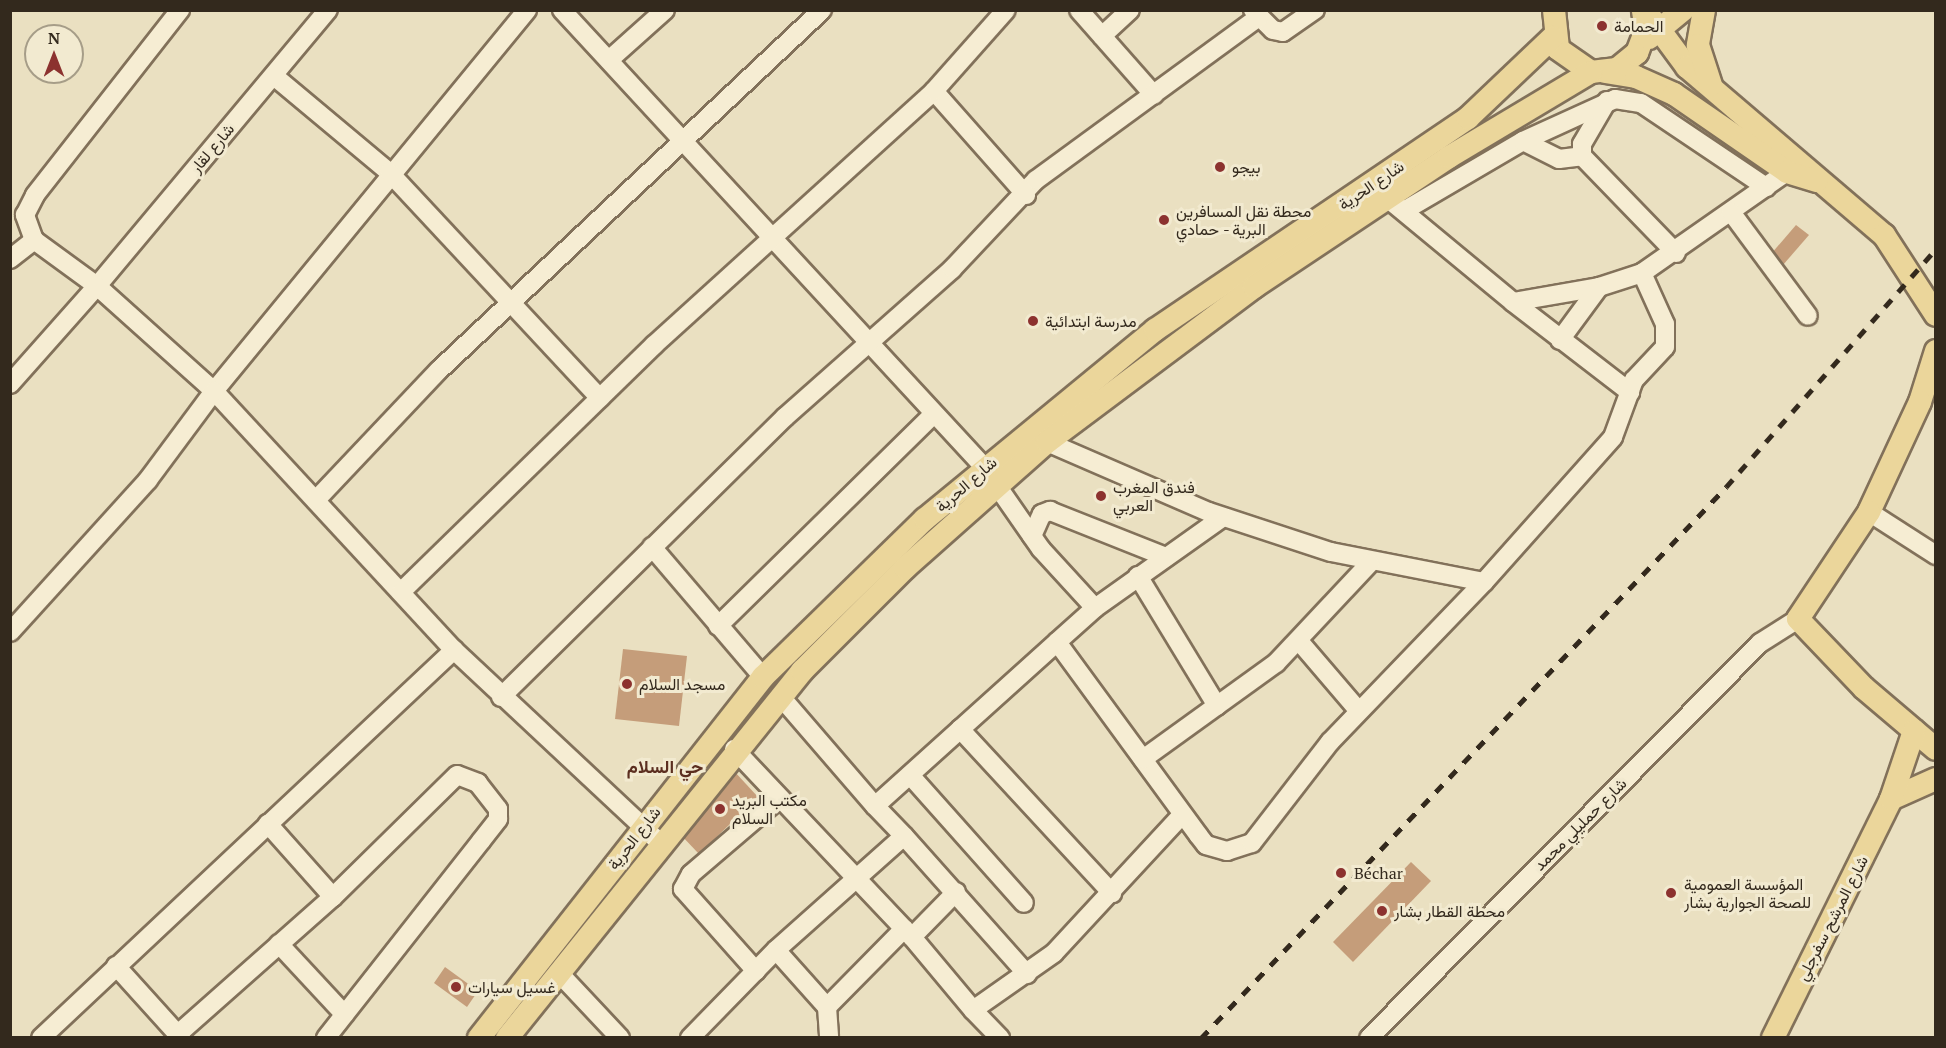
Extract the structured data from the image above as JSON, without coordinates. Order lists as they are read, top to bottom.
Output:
{
  "streets": {
    "main road": ["شارع الحرية", "شارع المرشح سفرجلي"],
    "street": ["شارع لقار", "شارع حمليلي محمد"]
  },
  "districts": ["حي السلام"],
  "places": [
    "الحمامة",
    "بيجو",
    "محطة نقل المسافرين البرية - حمادي",
    "مدرسة ابتدائية",
    "فندق المغرب العربي",
    "مسجد السلام",
    "مكتب البريد السلام",
    "Béchar",
    "المؤسسة العمومية للصحة الجوارية بشار",
    "محطة القطار بشار",
    "غسيل سيارات"
  ],
  "north": "top"
}
